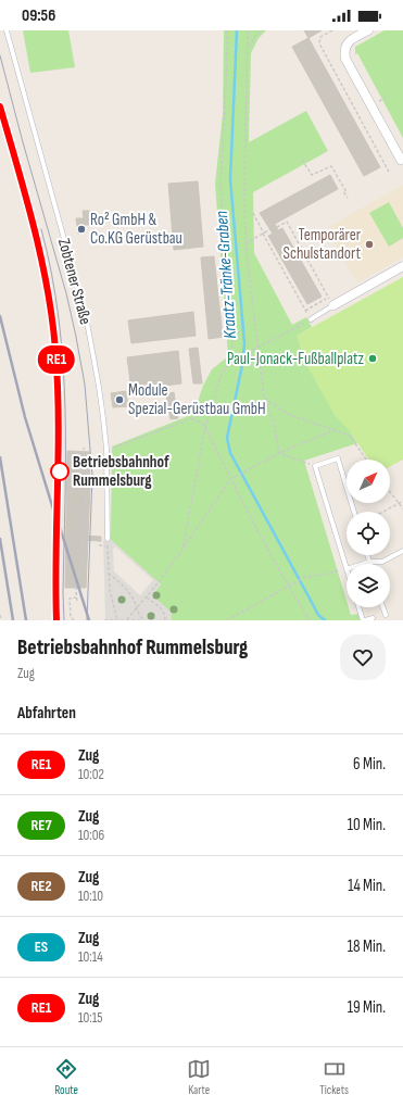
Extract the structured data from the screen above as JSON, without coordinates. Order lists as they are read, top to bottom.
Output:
{
  "streets": {
    "lane": ["Zobtener Straße"]
  },
  "water": ["Kraatz-Tränke-Graben"],
  "places": [
    "Ro² GmbH & Co.KG Gerüstbau",
    "Temporärer Schulstandort",
    "Paul-Jonack-Fußballplatz",
    "Module Spezial-Gerüstbau GmbH",
    "Betriebsbahnhof Rummelsburg"
  ],
  "north": "top right",
  "page": {
    "status": "09:56",
    "on_map": "RE1",
    "heading": [
      ["Betriebsbahnhof Rummelsburg", "Zug"],
      "Abfahrten"
    ],
    "list": [
      {
        "mark": "RE1",
        "name": "Zug",
        "note": "10:02",
        "value": "6 Min."
      },
      {
        "mark": "RE7",
        "name": "Zug",
        "note": "10:06",
        "value": "10 Min."
      },
      {
        "mark": "RE2",
        "name": "Zug",
        "note": "10:10",
        "value": "14 Min."
      },
      {
        "mark": "ES",
        "name": "Zug",
        "note": "10:14",
        "value": "18 Min."
      },
      {
        "mark": "RE1",
        "name": "Zug",
        "note": "10:15",
        "value": "19 Min."
      }
    ],
    "tabs": ["Route", "Karte", "Tickets"]
  }
}
